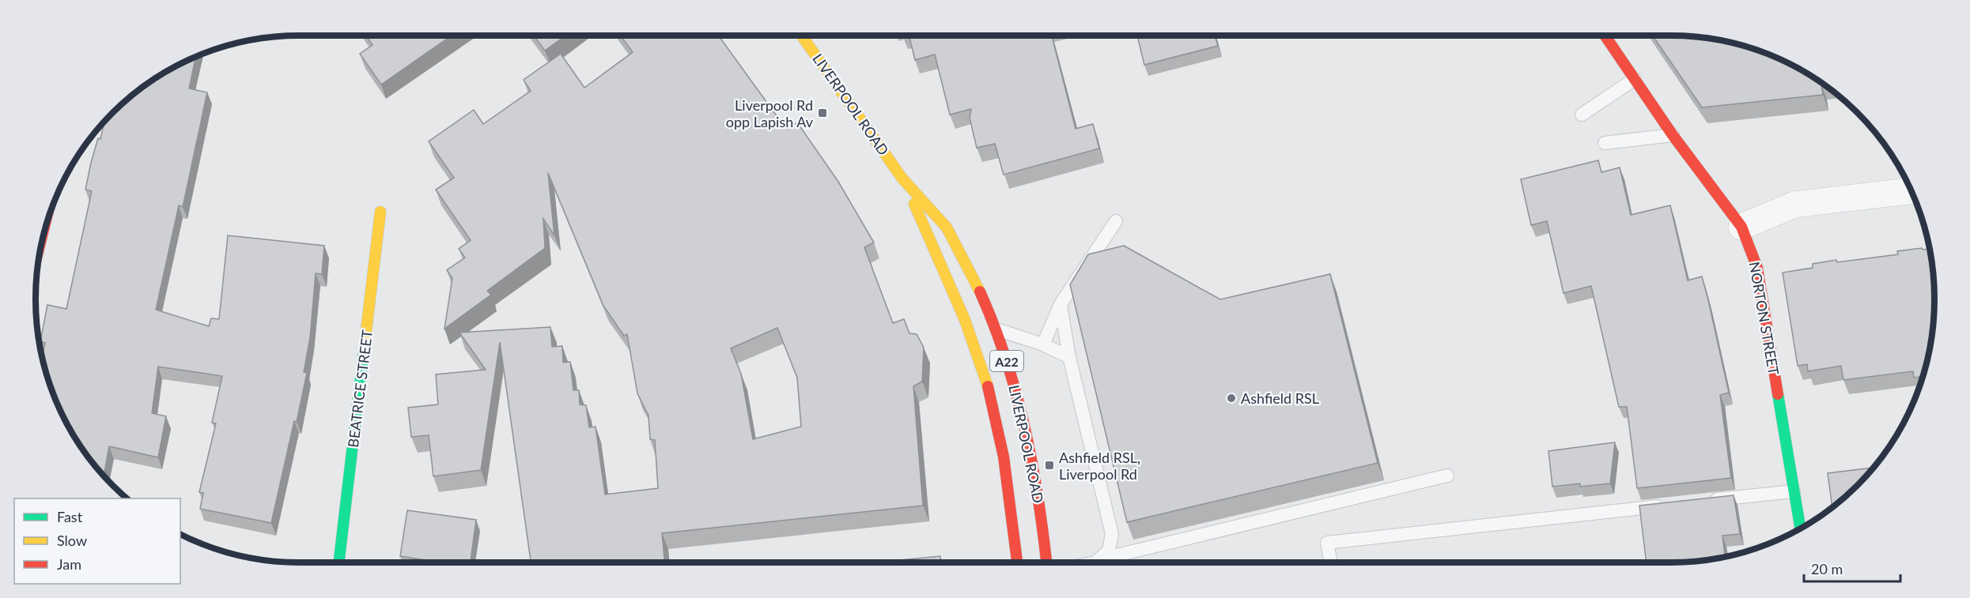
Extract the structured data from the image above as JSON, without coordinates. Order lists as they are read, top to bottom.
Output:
{
  "streets": {
    "main road": [
      "LIVERPOOL ROAD",
      "NORTON STREET",
      "A22",
      "BEATRICE STREET"
    ]
  },
  "places": {
    "transit": ["Liverpool Rd opp Lapish Av", "Ashfield RSL, Liverpool Rd"],
    "other": ["Ashfield RSL"]
  },
  "legend": ["Fast", "Slow", "Jam"],
  "scale_bar": "20 m"
}
